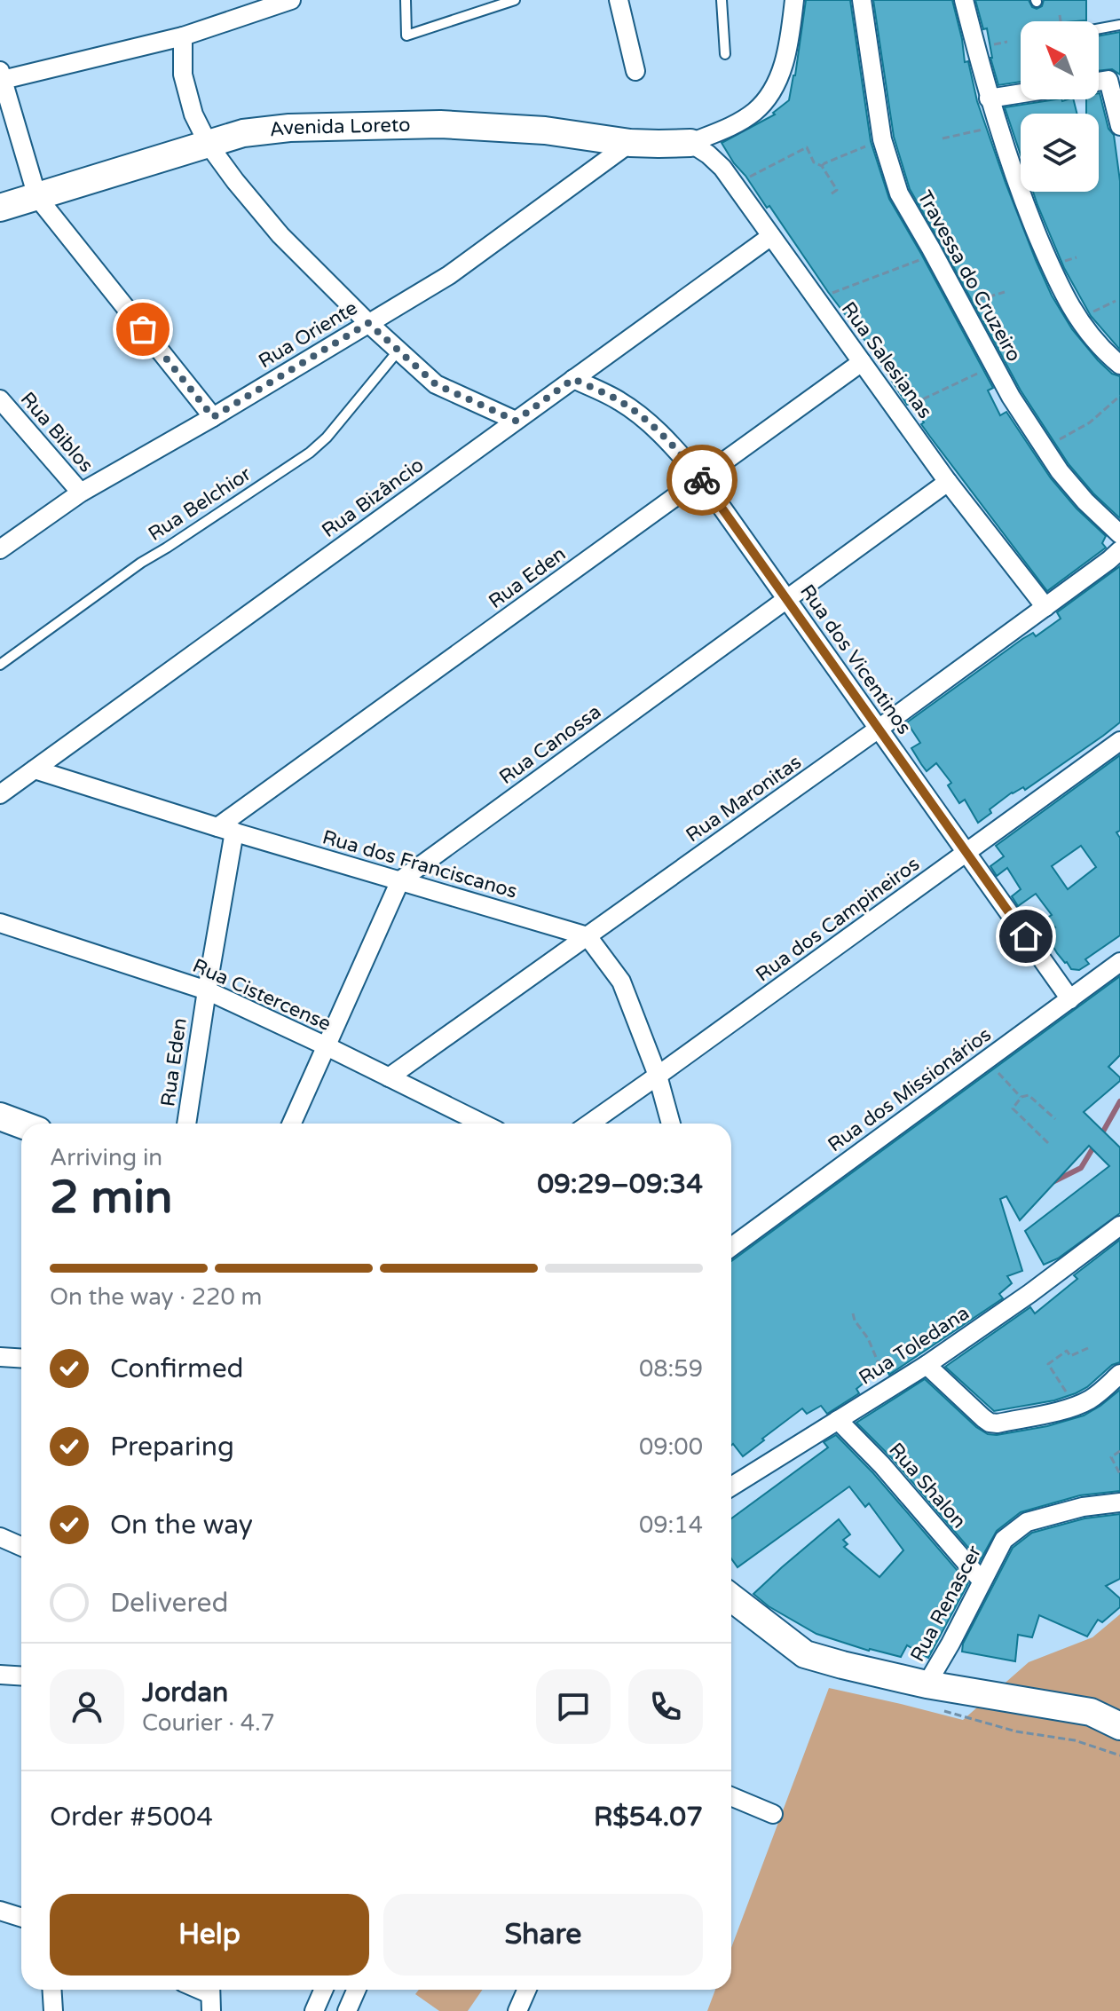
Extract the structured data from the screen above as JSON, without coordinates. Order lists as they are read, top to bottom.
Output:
{
  "streets": {
    "street": [
      "Avenida Loreto",
      "Travessa do Cruzeiro",
      "Rua Oriente",
      "Rua Salesianas",
      "Rua Biblos",
      "Rua Bizâncio",
      "Rua Eden",
      "Rua dos Vicentinos",
      "Rua Canossa",
      "Rua Maronitas",
      "Rua dos Franciscanos",
      "Rua dos Campineiros",
      "Rua Cistercense",
      "Rua dos Missionários",
      "Rua Toledana",
      "Rua Shalon",
      "Rua Renascer"
    ],
    "lane": ["Rua Belchior"]
  },
  "crossings": [
    ["Avenida Loreto", "Rua Oriente"],
    ["Avenida Loreto", "Rua Salesianas"],
    ["Rua Oriente", "Rua Biblos"],
    ["Rua Salesianas", "Rua Bizâncio"],
    ["Rua Salesianas", "Rua Eden"],
    ["Rua Salesianas", "Rua Canossa"],
    ["Rua Salesianas", "Rua Maronitas"],
    ["Rua Bizâncio", "Rua dos Vicentinos"],
    ["Rua Bizâncio", "Rua dos Franciscanos"],
    ["Rua Eden", "Rua dos Vicentinos"],
    ["Rua Eden", "Rua dos Franciscanos"],
    ["Rua Eden", "Rua Cistercense"],
    ["Rua dos Vicentinos", "Rua Canossa"],
    ["Rua dos Vicentinos", "Rua Maronitas"],
    ["Rua dos Vicentinos", "Rua dos Campineiros"],
    ["Rua dos Vicentinos", "Rua dos Missionários"],
    ["Rua Canossa", "Rua dos Franciscanos"],
    ["Rua Canossa", "Rua Cistercense"],
    ["Rua Maronitas", "Rua dos Franciscanos"],
    ["Rua Maronitas", "Rua Cistercense"],
    ["Rua Toledana", "Rua Shalon"],
    ["Rua Shalon", "Rua Renascer"]
  ],
  "north": "top left",
  "page": {
    "heading": ["2 min", "Arriving in", "09:29–09:34"],
    "panel": [
      "Jordan",
      "Courier · 4.7",
      "Order #5004",
      "R$54.07"
    ],
    "bar": "On the way · 220 m",
    "list": [
      ["Confirmed", "08:59"],
      ["Preparing", "09:00"],
      ["On the way", "09:14"],
      "Delivered"
    ],
    "buttons": ["Help", "Share"]
  }
}
